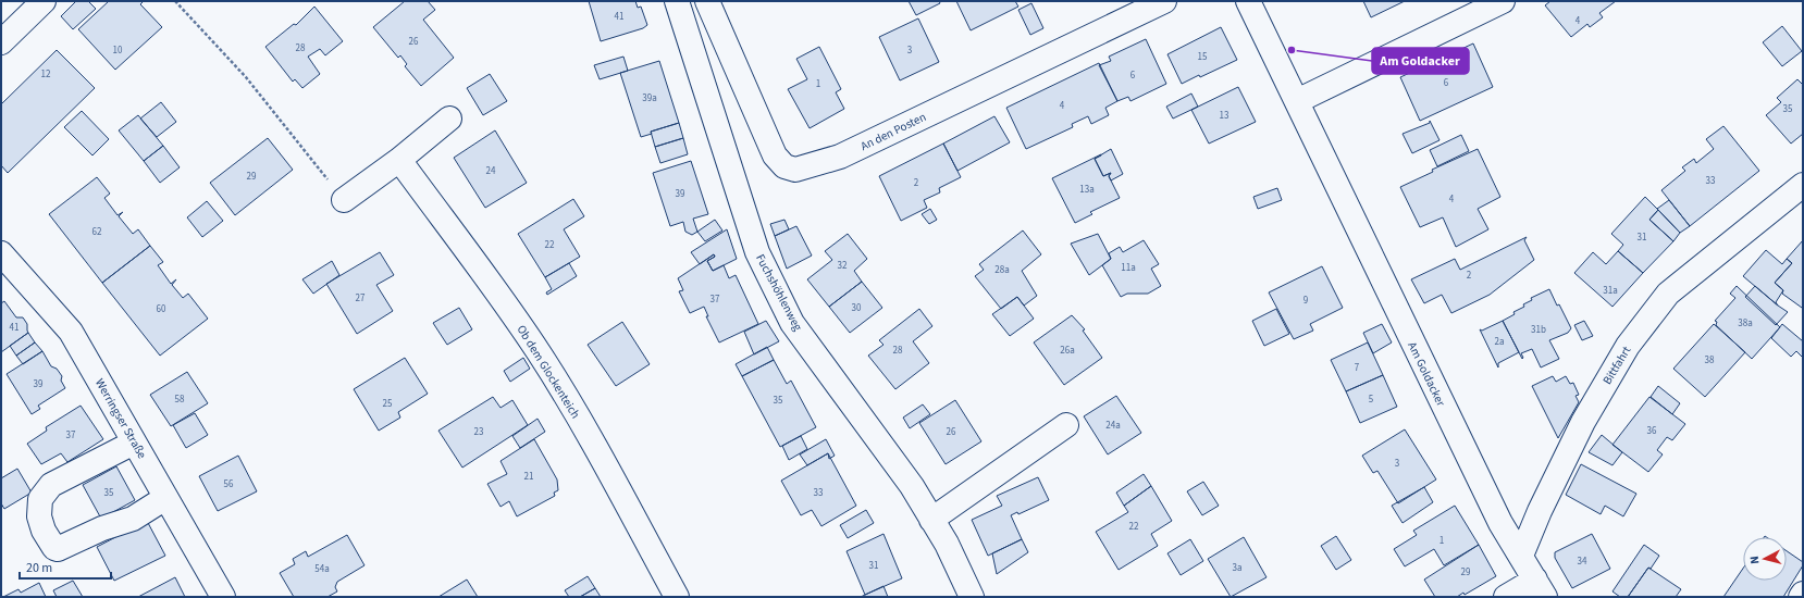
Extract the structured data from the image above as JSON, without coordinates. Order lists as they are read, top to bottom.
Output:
{
  "streets": {
    "street": [
      "An den Posten",
      "Fuchshöhlenweg",
      "Bittfahrt",
      "Ob dem Glockenteich",
      "Am Goldacker",
      "Werringser Straße"
    ]
  },
  "crossings": [
    ["Bittfahrt", "Am Goldacker"]
  ],
  "places": ["Am Goldacker"],
  "house_numbers": [
    "41",
    "4",
    "26",
    "28",
    "10",
    "3",
    "15",
    "12",
    "6",
    "6",
    "1",
    "39a",
    "4",
    "35",
    "13",
    "24",
    "29",
    "33",
    "2",
    "13a",
    "39",
    "4",
    "62",
    "31",
    "22",
    "32",
    "11a",
    "28a",
    "2",
    "31a",
    "27",
    "37",
    "9",
    "30",
    "60",
    "38a",
    "41",
    "31b",
    "2a",
    "28",
    "26a",
    "38",
    "7",
    "39",
    "58",
    "5",
    "35",
    "25",
    "24a",
    "36",
    "23",
    "26",
    "37",
    "3",
    "21",
    "56",
    "35",
    "33",
    "22",
    "1",
    "34",
    "31",
    "3a",
    "54a",
    "29"
  ],
  "scale_bar": "20 m",
  "north": "left"
}
